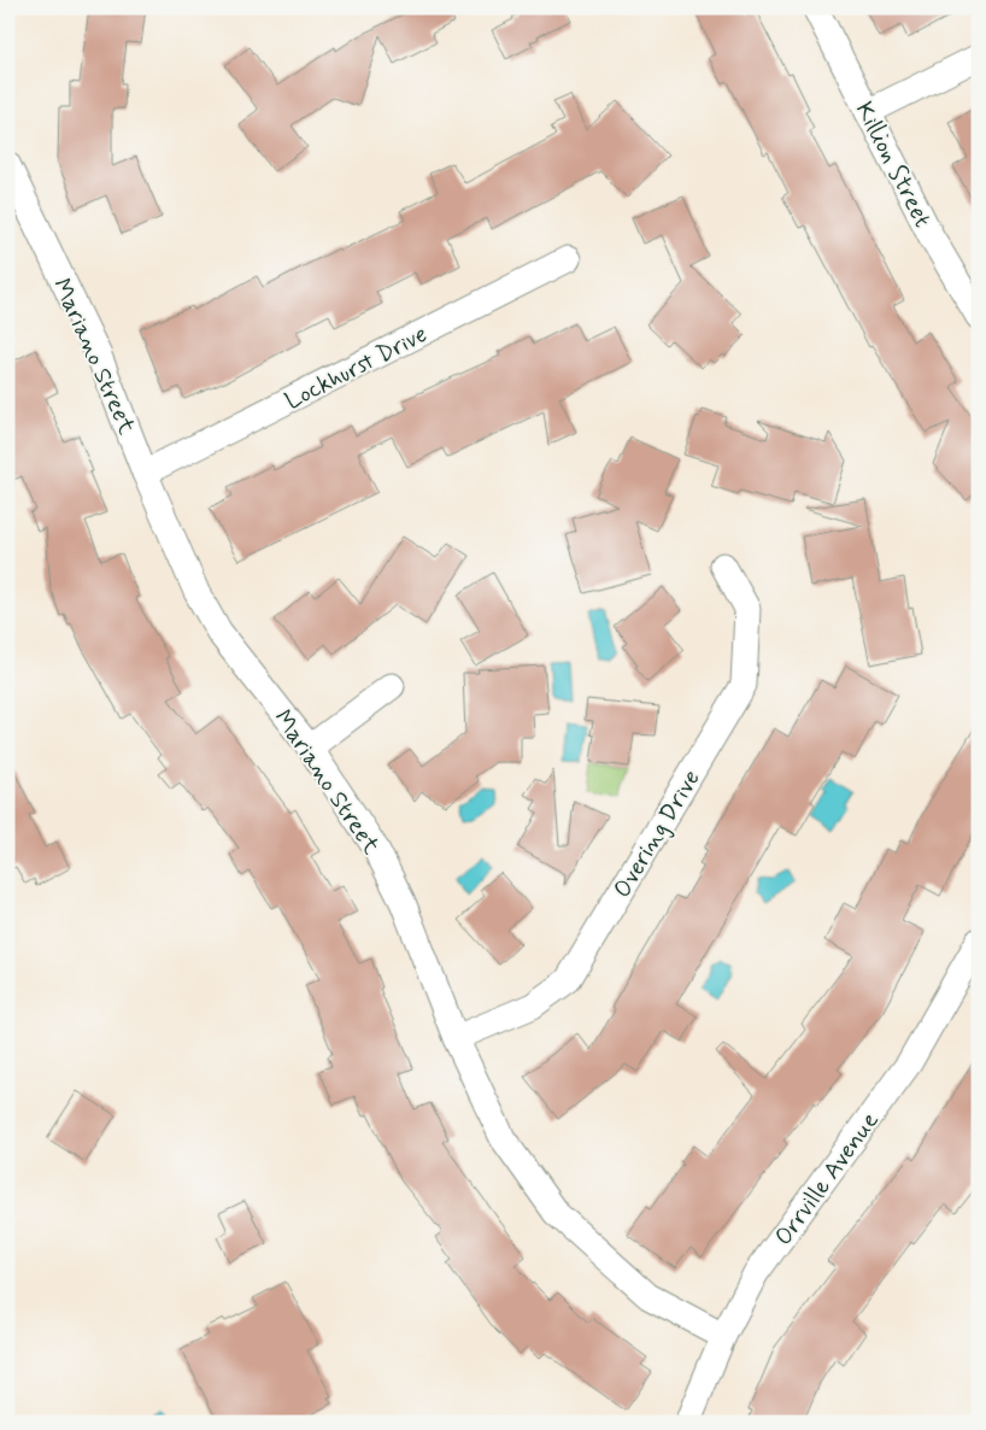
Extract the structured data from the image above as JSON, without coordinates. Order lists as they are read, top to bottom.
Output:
{
  "streets": {
    "street": [
      "Killion Street",
      "Mariano Street",
      "Lockhurst Drive",
      "Overing Drive",
      "Orrville Avenue"
    ]
  },
  "crossings": [
    ["Mariano Street", "Lockhurst Drive"],
    ["Mariano Street", "Overing Drive"],
    ["Mariano Street", "Orrville Avenue"]
  ]
}
